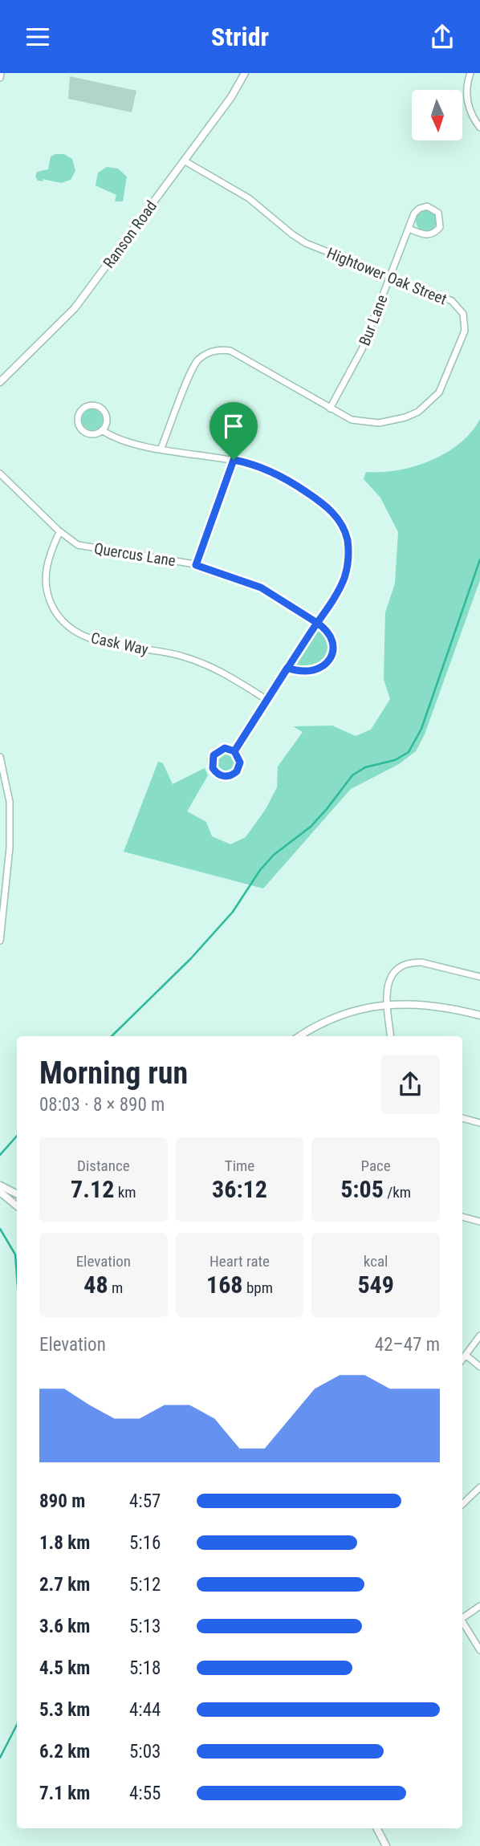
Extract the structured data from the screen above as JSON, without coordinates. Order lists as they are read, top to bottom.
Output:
{
  "streets": {
    "street": [
      "Ranson Road",
      "Hightower Oak Street",
      "Bur Lane",
      "Quercus Lane",
      "Cask Way"
    ]
  },
  "crossings": [
    ["Ranson Road", "Hightower Oak Street"],
    ["Hightower Oak Street", "Bur Lane"],
    ["Quercus Lane", "Cask Way"]
  ],
  "north": "bottom",
  "page": {
    "header": "Stridr",
    "heading": ["Morning run", "08:03 · 8 × 890 m"],
    "stats": [
      ["Distance", "7.12 km"],
      ["Time", "36:12"],
      ["Pace", "5:05 /km"],
      ["Elevation", "48 m"],
      ["Heart rate", "168 bpm"],
      ["kcal", "549"]
    ],
    "chart": ["Elevation", "42–47 m"],
    "list": [
      {
        "name": "890 m",
        "note": "4:57"
      },
      {
        "name": "1.8 km",
        "note": "5:16"
      },
      {
        "name": "2.7 km",
        "note": "5:12"
      },
      {
        "name": "3.6 km",
        "note": "5:13"
      },
      {
        "name": "4.5 km",
        "note": "5:18"
      },
      {
        "name": "5.3 km",
        "note": "4:44"
      },
      {
        "name": "6.2 km",
        "note": "5:03"
      },
      {
        "name": "7.1 km",
        "note": "4:55"
      }
    ]
  }
}
